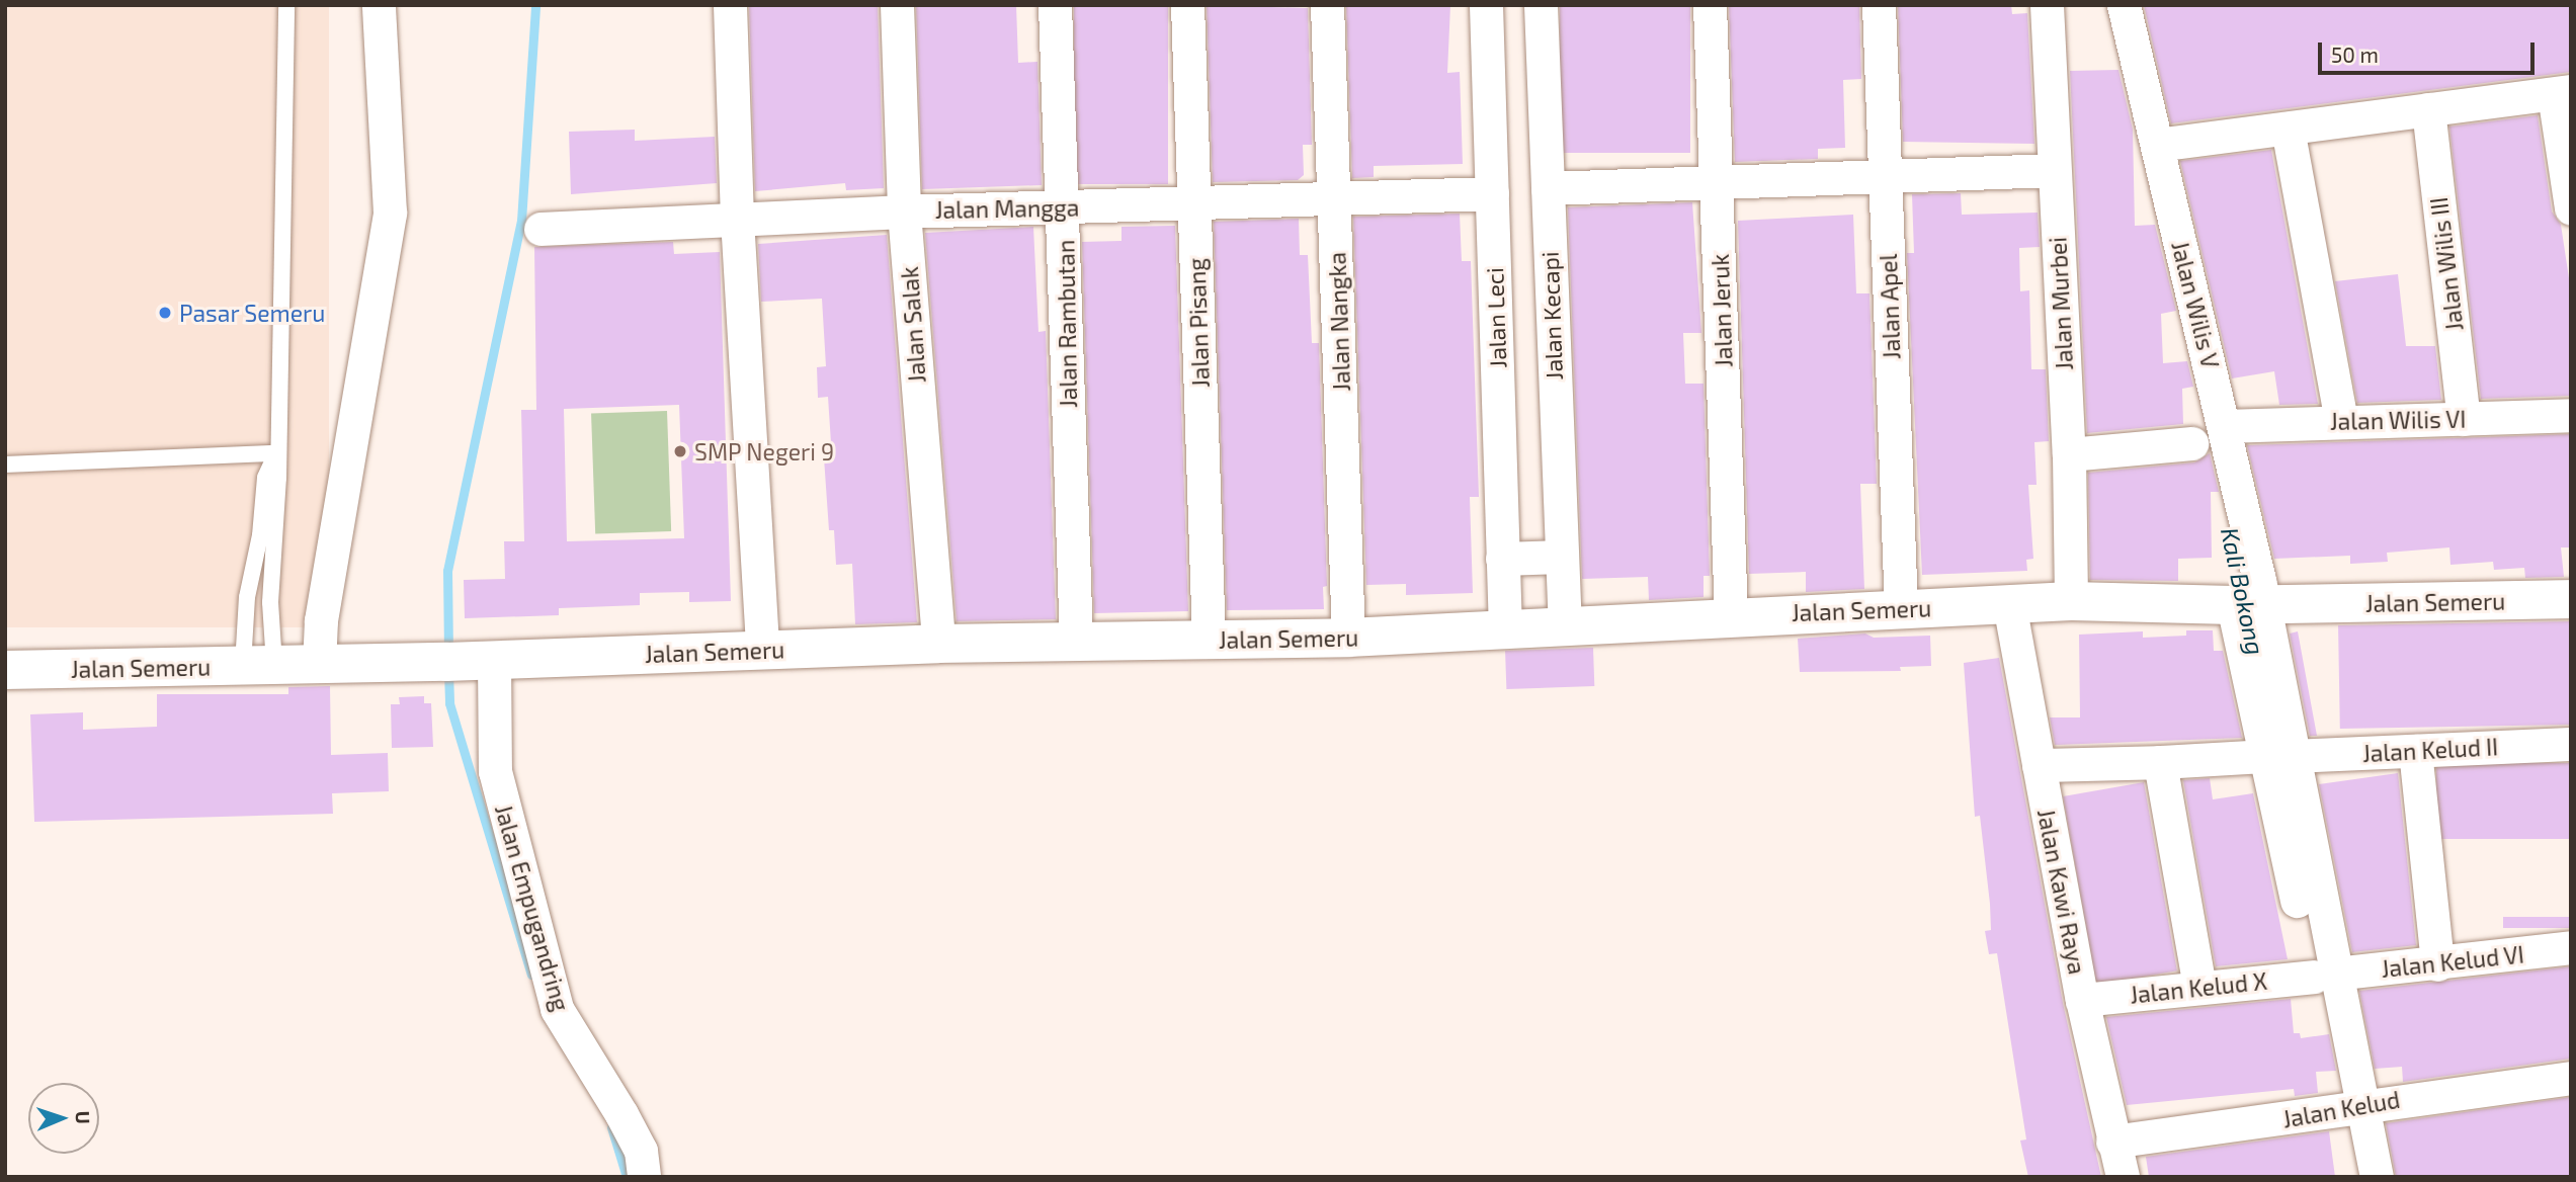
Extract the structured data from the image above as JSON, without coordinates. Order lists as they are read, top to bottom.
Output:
{
  "streets": {
    "street": [
      "Jalan Mangga",
      "Jalan Wilis III",
      "Jalan Murbei",
      "Jalan Wilis V",
      "Jalan Apel",
      "Jalan Jeruk",
      "Jalan Kecapi",
      "Jalan Leci",
      "Jalan Nangka",
      "Jalan Pisang",
      "Jalan Rambutan",
      "Jalan Salak",
      "Jalan Wilis VI",
      "Jalan Semeru",
      "Jalan Kelud II",
      "Jalan Kawi Raya",
      "Jalan Empugandring",
      "Jalan Kelud VI",
      "Jalan Kelud X",
      "Jalan Kelud"
    ]
  },
  "crossings": [
    ["Jalan Mangga", "Jalan Leci"],
    ["Jalan Mangga", "Jalan Nangka"],
    ["Jalan Mangga", "Jalan Pisang"],
    ["Jalan Mangga", "Jalan Rambutan"],
    ["Jalan Mangga", "Jalan Salak"],
    ["Jalan Wilis III", "Jalan Wilis VI"],
    ["Jalan Murbei", "Jalan Semeru"],
    ["Jalan Wilis V", "Jalan Wilis VI"],
    ["Jalan Wilis V", "Jalan Semeru"],
    ["Jalan Wilis V", "Jalan Kelud II"],
    ["Jalan Wilis V", "Jalan Kelud VI"],
    ["Jalan Wilis V", "Jalan Kelud X"],
    ["Jalan Wilis V", "Jalan Kelud"],
    ["Jalan Apel", "Jalan Semeru"],
    ["Jalan Jeruk", "Jalan Semeru"],
    ["Jalan Kecapi", "Jalan Semeru"],
    ["Jalan Leci", "Jalan Semeru"],
    ["Jalan Nangka", "Jalan Semeru"],
    ["Jalan Pisang", "Jalan Semeru"],
    ["Jalan Rambutan", "Jalan Semeru"],
    ["Jalan Salak", "Jalan Semeru"],
    ["Jalan Semeru", "Jalan Kawi Raya"],
    ["Jalan Semeru", "Jalan Empugandring"],
    ["Jalan Kelud II", "Jalan Kawi Raya"],
    ["Jalan Kawi Raya", "Jalan Kelud X"],
    ["Jalan Kawi Raya", "Jalan Kelud"],
    ["Jalan Kelud VI", "Jalan Kelud X"]
  ],
  "water": ["Kali Bokong"],
  "places": ["Pasar Semeru", "SMP Negeri 9"],
  "scale_bar": "50 m",
  "north": "right"
}
